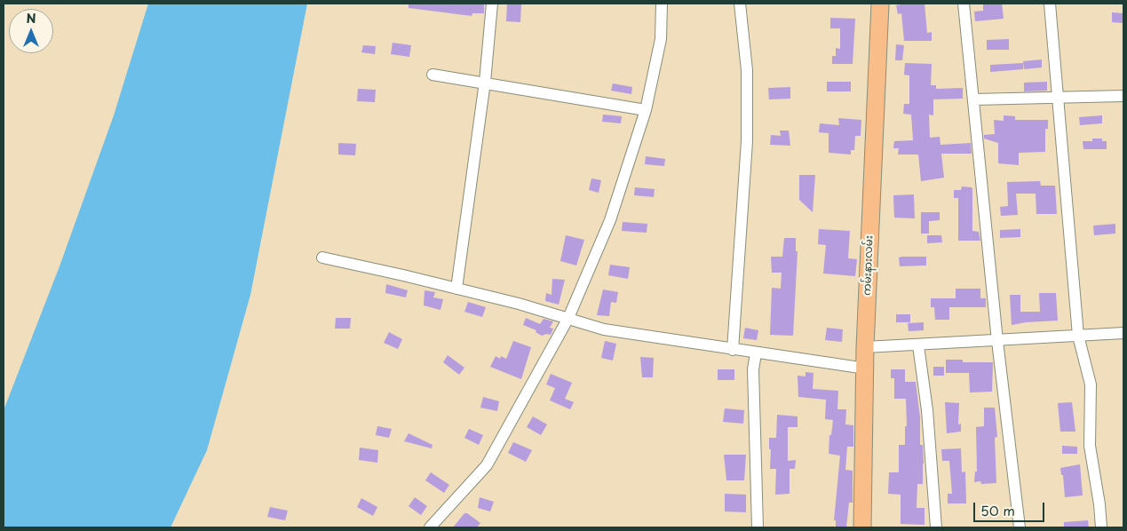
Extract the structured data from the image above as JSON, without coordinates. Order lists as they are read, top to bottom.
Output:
{
  "streets": {
    "main road": ["ကမ်းနားလမ်း"]
  },
  "scale_bar": "50 m",
  "north": "top"
}
